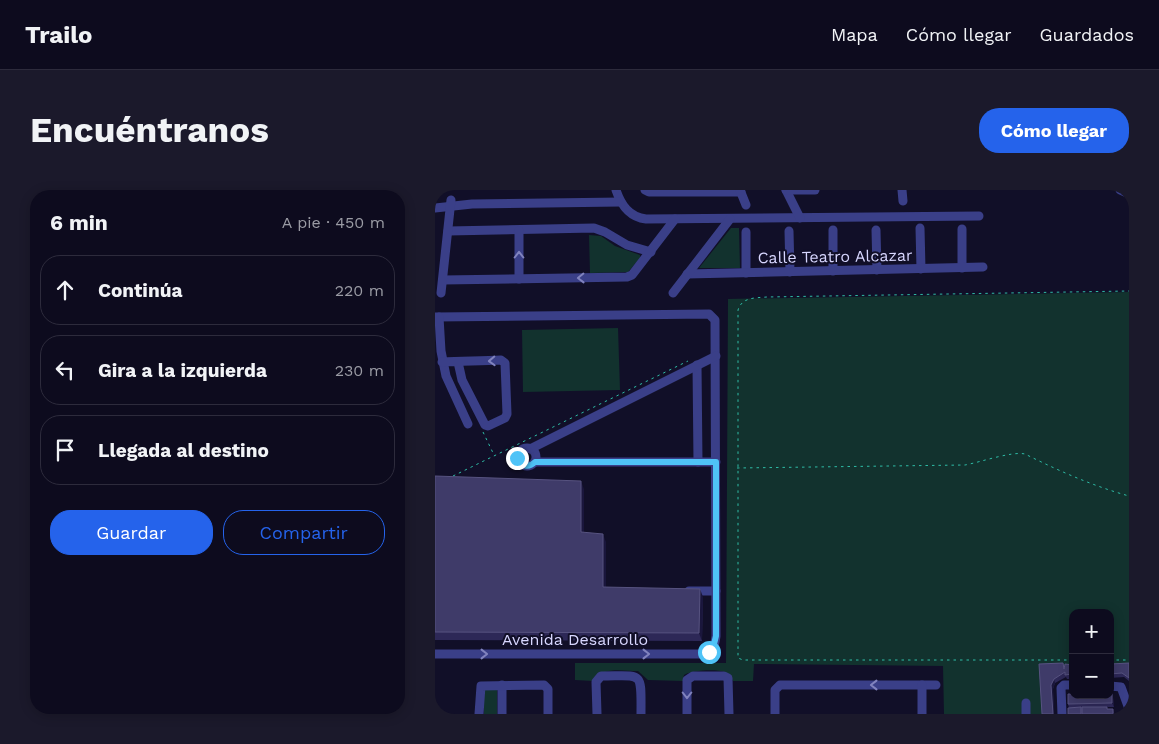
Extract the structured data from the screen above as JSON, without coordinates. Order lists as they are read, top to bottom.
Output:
{
  "streets": {
    "street": ["Calle Teatro Alcazar", "Avenida Desarrollo"]
  },
  "one_way": ["Avenida Desarrollo"],
  "page": {
    "header": "Trailo",
    "nav": ["Mapa", "Cómo llegar", "Guardados"],
    "buttons": [
      "Cómo llegar",
      ["Guardar", "Compartir"]
    ],
    "title": "Encuéntranos",
    "heading": ["6 min", "A pie · 450 m"],
    "list": [
      ["Continúa", "220 m"],
      ["Gira a la izquierda", "230 m"],
      "Llegada al destino"
    ],
    "map_buttons": ["+", "−"]
  }
}
